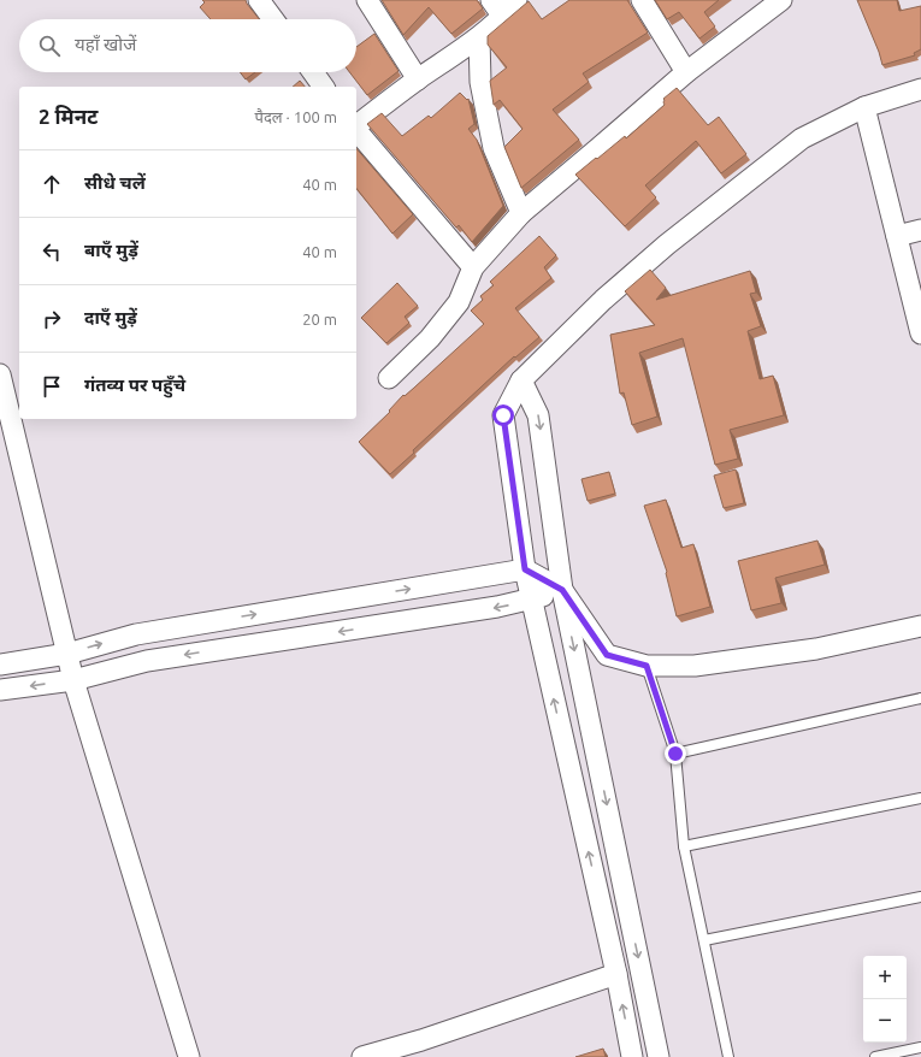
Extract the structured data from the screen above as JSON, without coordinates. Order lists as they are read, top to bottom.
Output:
{
  "page": {
    "search": "यहाँ खोजें",
    "heading": ["2 मिनट", "पैदल · 100 m"],
    "list": [
      ["सीधे चलें", "40 m"],
      ["बाएँ मुड़ें", "40 m"],
      ["दाएँ मुड़ें", "20 m"],
      "गंतव्य पर पहुँचे"
    ],
    "map_buttons": ["+", "−"]
  }
}
